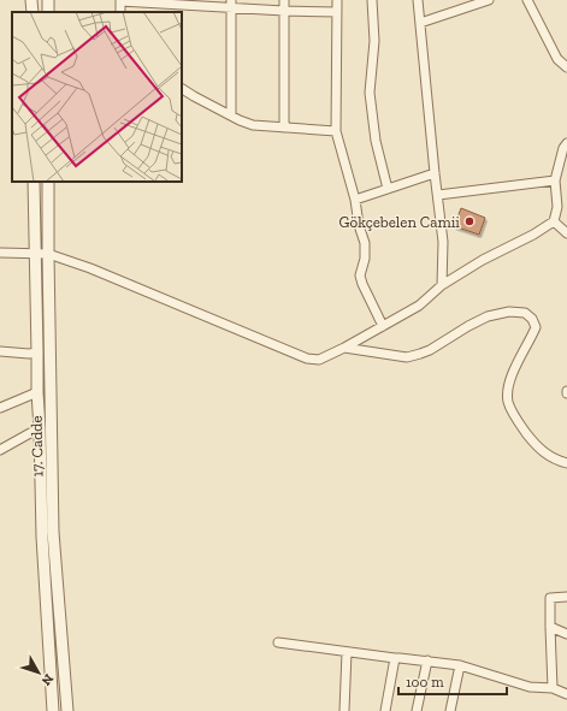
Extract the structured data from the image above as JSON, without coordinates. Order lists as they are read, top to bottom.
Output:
{
  "streets": {
    "street": ["17. Cadde"]
  },
  "places": ["Gökçebelen Camii"],
  "scale_bar": "100 m",
  "north": "bottom right"
}
